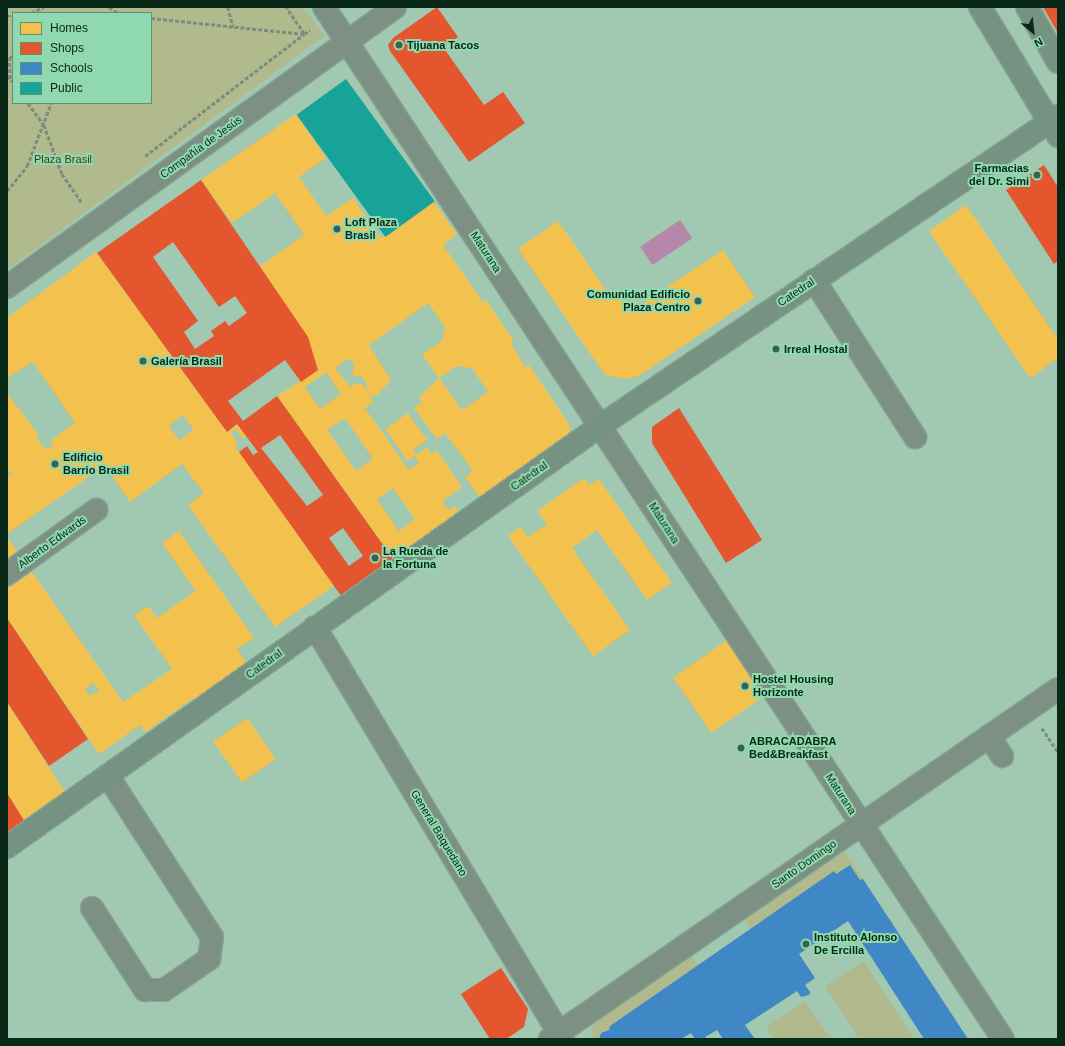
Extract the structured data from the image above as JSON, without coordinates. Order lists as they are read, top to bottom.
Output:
{
  "streets": {
    "main road": ["Catedral"],
    "street": [
      "Compañía de Jesús",
      "Maturana",
      "Alberto Edwards",
      "General Baquedano",
      "Santo Domingo"
    ]
  },
  "crossings": [
    ["Compañía de Jesús", "Maturana"],
    ["Maturana", "Catedral"],
    ["Maturana", "Santo Domingo"],
    ["Catedral", "General Baquedano"],
    ["General Baquedano", "Santo Domingo"]
  ],
  "parks": ["Plaza Brasil"],
  "places": [
    "Tijuana Tacos",
    "Farmacias del Dr. Simi",
    "Loft Plaza Brasil",
    "Comunidad Edificio Plaza Centro",
    "Irreal Hostal",
    "Galería Brasil",
    "Edificio Barrio Brasil",
    "La Rueda de la Fortuna",
    "Hostel Housing Horizonte",
    "ABRACADABRA Bed&Breakfast",
    "Instituto Alonso De Ercilla"
  ],
  "legend": [
    "Homes",
    "Shops",
    "Schools",
    "Public"
  ],
  "north": "bottom right"
}
